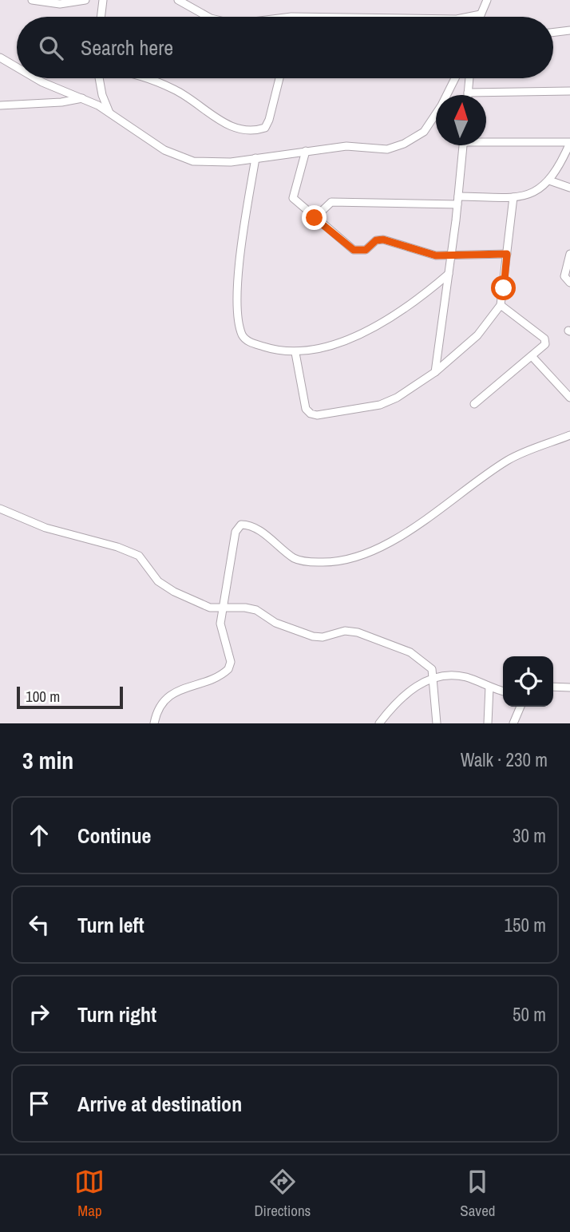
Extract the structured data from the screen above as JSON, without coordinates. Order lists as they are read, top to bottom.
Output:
{
  "scale_bar": "100 m",
  "north": "top",
  "page": {
    "search": "Search here",
    "scale": "100 m",
    "heading": ["3 min", "Walk · 230 m"],
    "list": [
      ["Continue", "30 m"],
      ["Turn left", "150 m"],
      ["Turn right", "50 m"],
      "Arrive at destination"
    ],
    "nav": ["Map", "Directions", "Saved"]
  }
}
